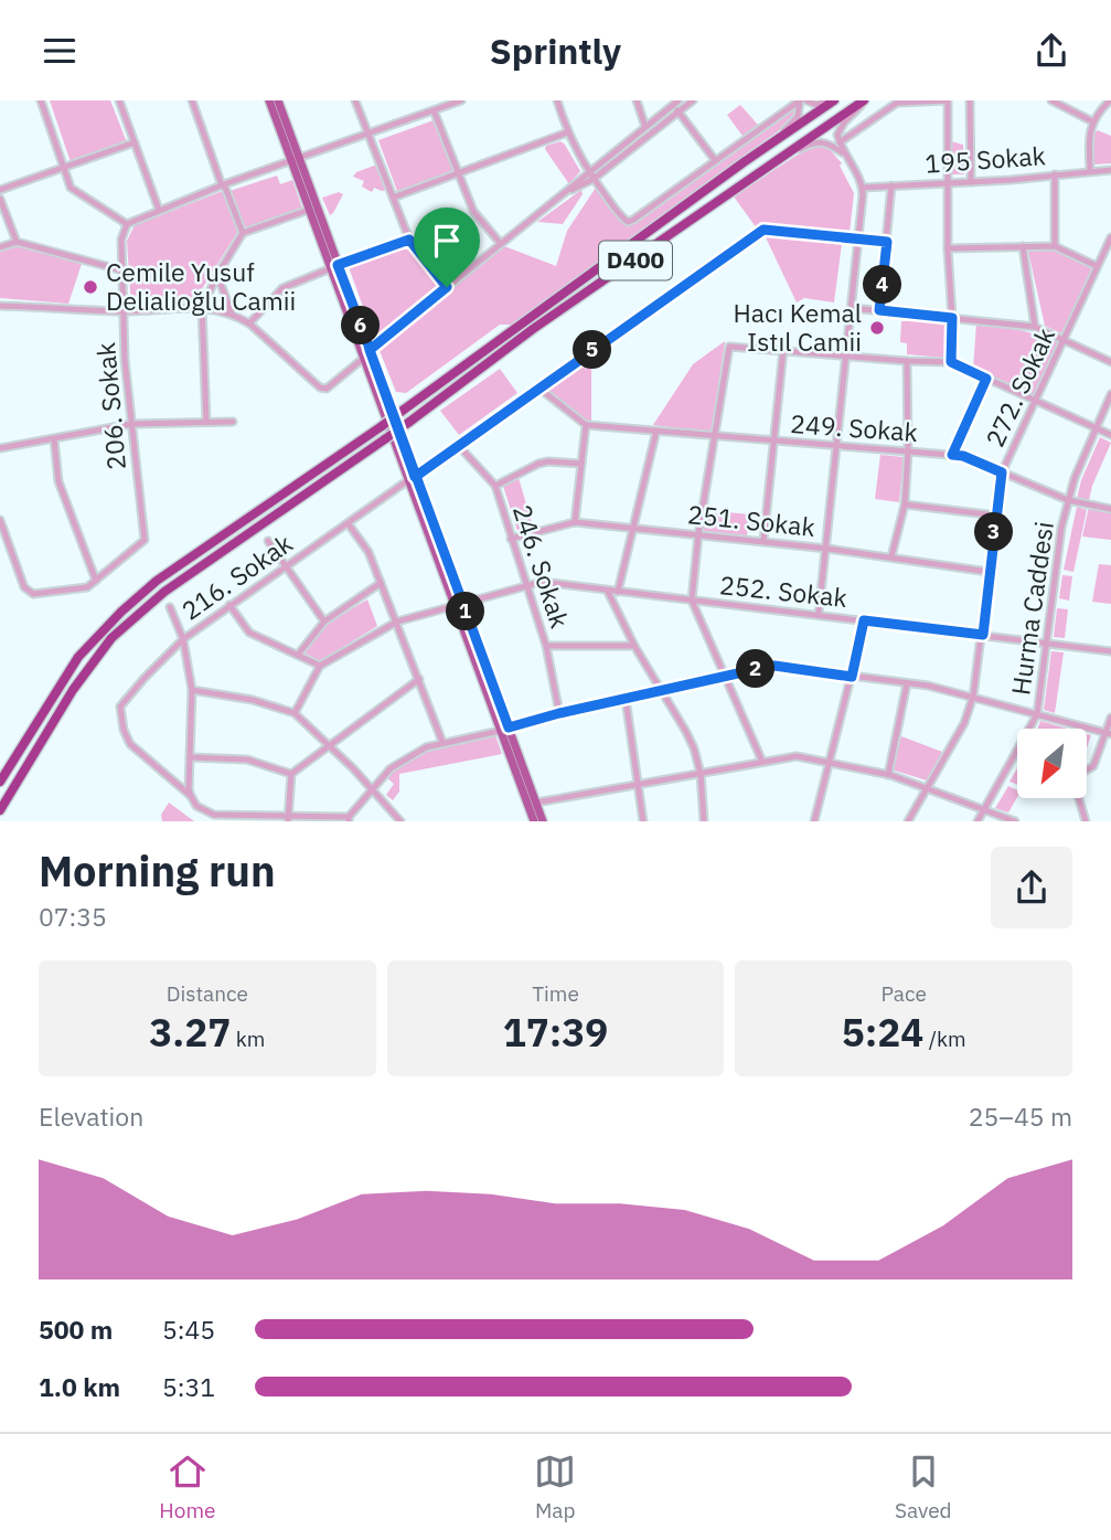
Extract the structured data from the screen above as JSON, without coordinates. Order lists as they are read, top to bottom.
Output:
{
  "streets": {
    "highway": ["D400"],
    "street": [
      "195 Sokak",
      "272. Sokak",
      "206. Sokak",
      "249. Sokak",
      "251. Sokak",
      "246. Sokak",
      "216. Sokak",
      "252. Sokak",
      "Hurma Caddesi"
    ]
  },
  "crossings": [
    ["272. Sokak", "249. Sokak"],
    ["272. Sokak", "251. Sokak"],
    ["272. Sokak", "252. Sokak"],
    ["249. Sokak", "Hurma Caddesi"],
    ["251. Sokak", "246. Sokak"],
    ["246. Sokak", "216. Sokak"],
    ["246. Sokak", "252. Sokak"],
    ["252. Sokak", "Hurma Caddesi"]
  ],
  "places": ["Cemile Yusuf Delialioğlu Camii", "Hacı Kemal Istıl Camii"],
  "north": "bottom left",
  "page": {
    "header": "Sprintly",
    "pins": [
      "4",
      "6",
      "5",
      "3",
      "1",
      "2"
    ],
    "heading": ["Morning run", "07:35"],
    "stats": [
      ["Distance", "3.27 km"],
      ["Time", "17:39"],
      ["Pace", "5:24 /km"]
    ],
    "chart": ["Elevation", "25–45 m"],
    "list": [
      {
        "name": "500 m",
        "note": "5:45"
      },
      {
        "name": "1.0 km",
        "note": "5:31"
      }
    ],
    "tabs": ["Home", "Map", "Saved"]
  }
}
